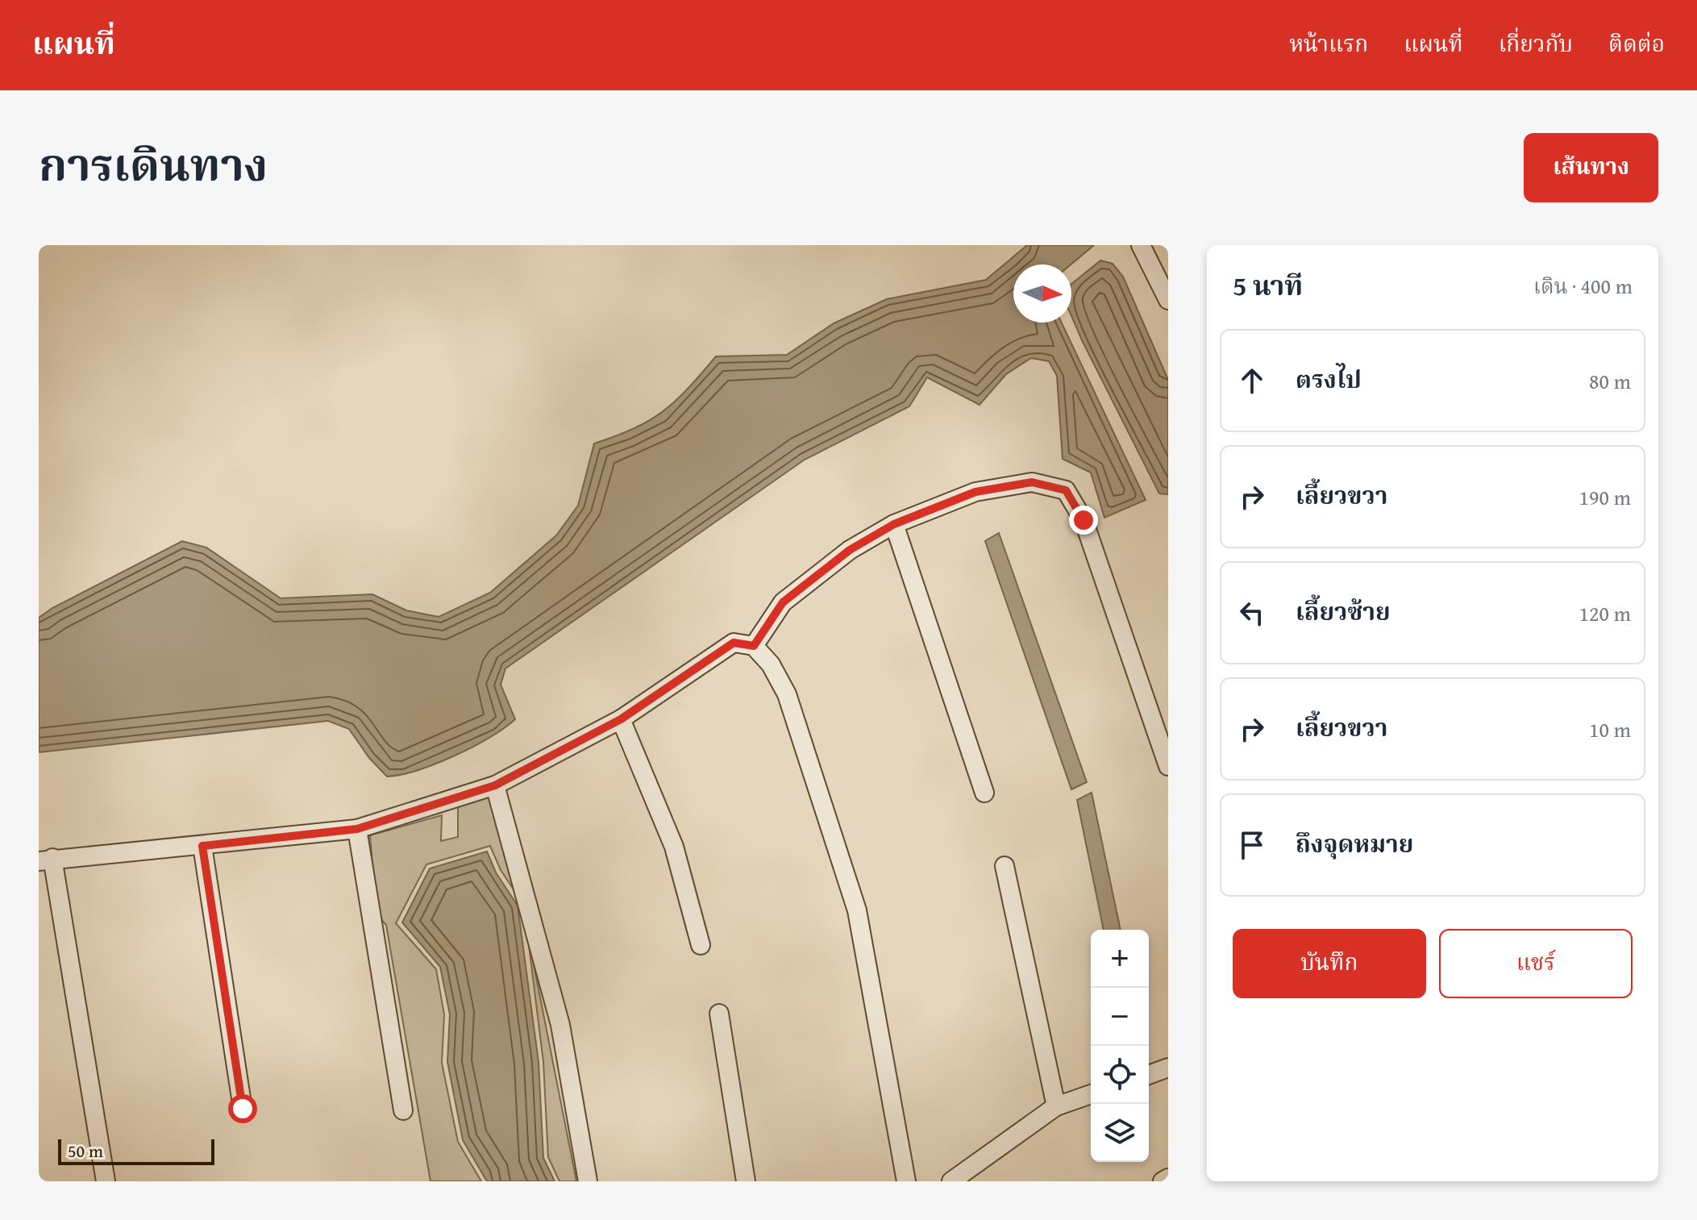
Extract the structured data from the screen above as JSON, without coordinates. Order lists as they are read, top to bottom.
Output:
{
  "scale_bar": "50 m",
  "north": "right",
  "page": {
    "header": "แผนที่",
    "nav": [
      "หน้าแรก",
      "แผนที่",
      "เกี่ยวกับ",
      "ติดต่อ"
    ],
    "title": "การเดินทาง",
    "buttons": [
      "เส้นทาง",
      ["บันทึก", "แชร์"]
    ],
    "heading": ["5 นาที", "เดิน · 400 m"],
    "list": [
      ["ตรงไป", "80 m"],
      ["เลี้ยวขวา", "190 m"],
      ["เลี้ยวซ้าย", "120 m"],
      ["เลี้ยวขวา", "10 m"],
      "ถึงจุดหมาย"
    ],
    "map_buttons": ["+", "−"],
    "scale": "50 m"
  }
}
